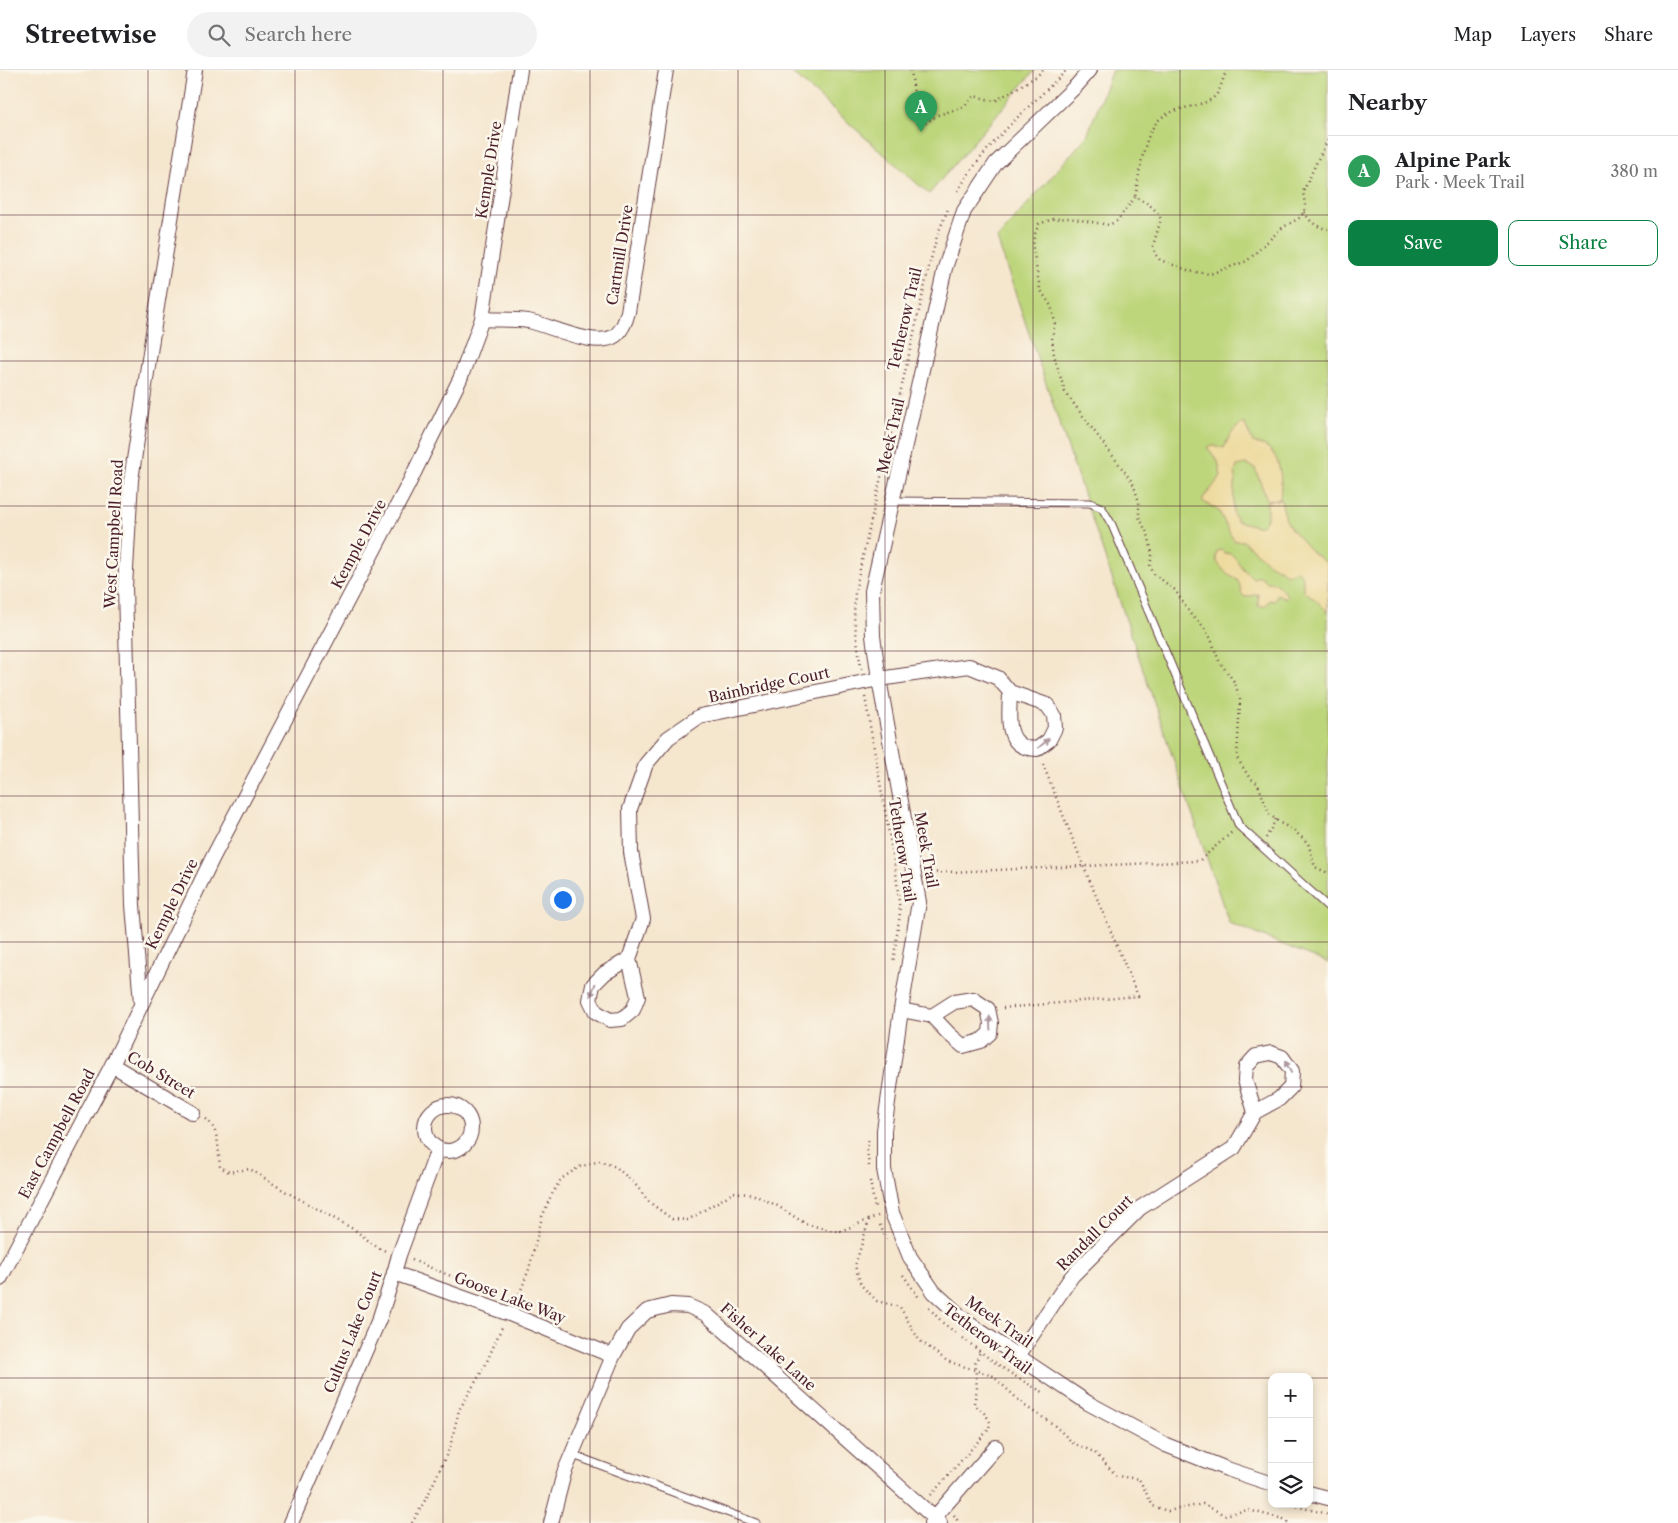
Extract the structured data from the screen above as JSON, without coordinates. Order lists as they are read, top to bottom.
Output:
{
  "streets": {
    "street": [
      "Kemple Drive",
      "Cartmill Drive",
      "Meek Trail",
      "West Campbell Road",
      "Bainbridge Court",
      "Cob Street",
      "East Campbell Road",
      "Randall Court",
      "Goose Lake Way",
      "Cultus Lake Court",
      "Fisher Lake Lane"
    ],
    "path": ["Tetherow Trail"]
  },
  "crossings": [
    ["Kemple Drive", "Cartmill Drive"],
    ["Kemple Drive", "West Campbell Road"],
    ["Kemple Drive", "East Campbell Road"],
    ["Tetherow Trail", "Bainbridge Court"],
    ["Meek Trail", "Bainbridge Court"],
    ["Meek Trail", "Randall Court"],
    ["West Campbell Road", "East Campbell Road"],
    ["Cob Street", "East Campbell Road"],
    ["Goose Lake Way", "Cultus Lake Court"],
    ["Goose Lake Way", "Fisher Lake Lane"]
  ],
  "page": {
    "header": "Streetwise",
    "search": "Search here",
    "nav": ["Map", "Layers", "Share"],
    "heading": "Nearby",
    "pins": "A",
    "list": [
      {
        "mark": "A",
        "name": "Alpine Park",
        "note": "Park · Meek Trail",
        "value": "380 m"
      }
    ],
    "buttons": ["Save", "Share"],
    "map_buttons": ["+", "−"]
  }
}
